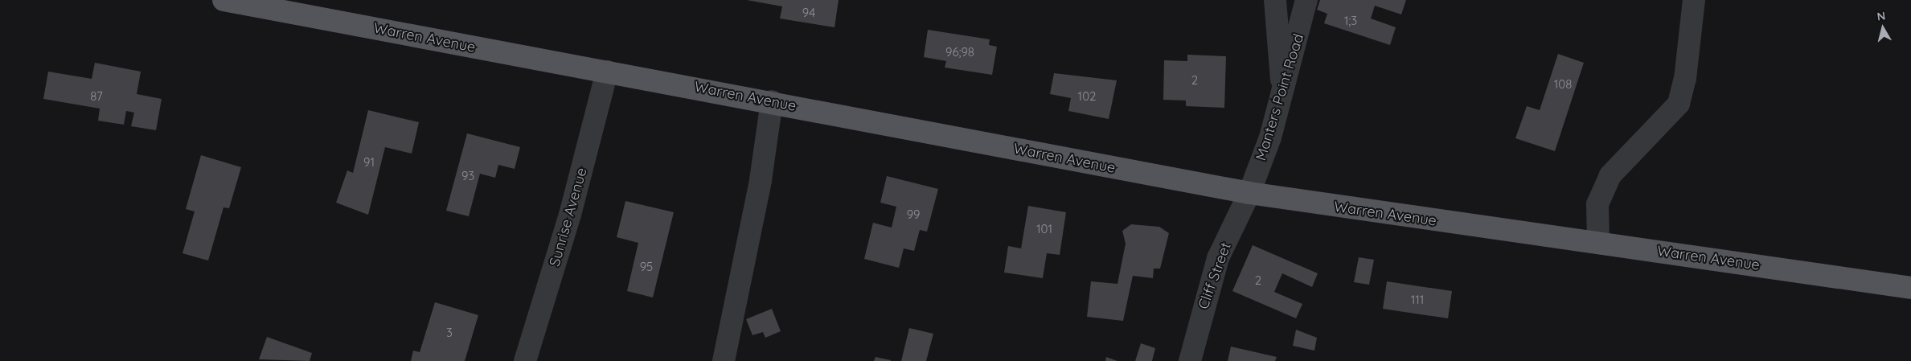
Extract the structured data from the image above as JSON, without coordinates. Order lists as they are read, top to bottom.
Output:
{
  "streets": {
    "main road": ["Warren Avenue"],
    "street": ["Manters Point Road", "Sunrise Avenue", "Cliff Street"]
  },
  "crossings": [
    ["Warren Avenue", "Manters Point Road"],
    ["Warren Avenue", "Sunrise Avenue"],
    ["Warren Avenue", "Cliff Street"],
    ["Manters Point Road", "Cliff Street"]
  ],
  "house_numbers": [
    "94",
    "1;3",
    "96;98",
    "2",
    "108",
    "87",
    "102",
    "91",
    "93",
    "99",
    "101",
    "95",
    "2",
    "111",
    "3"
  ],
  "north": "top"
}
